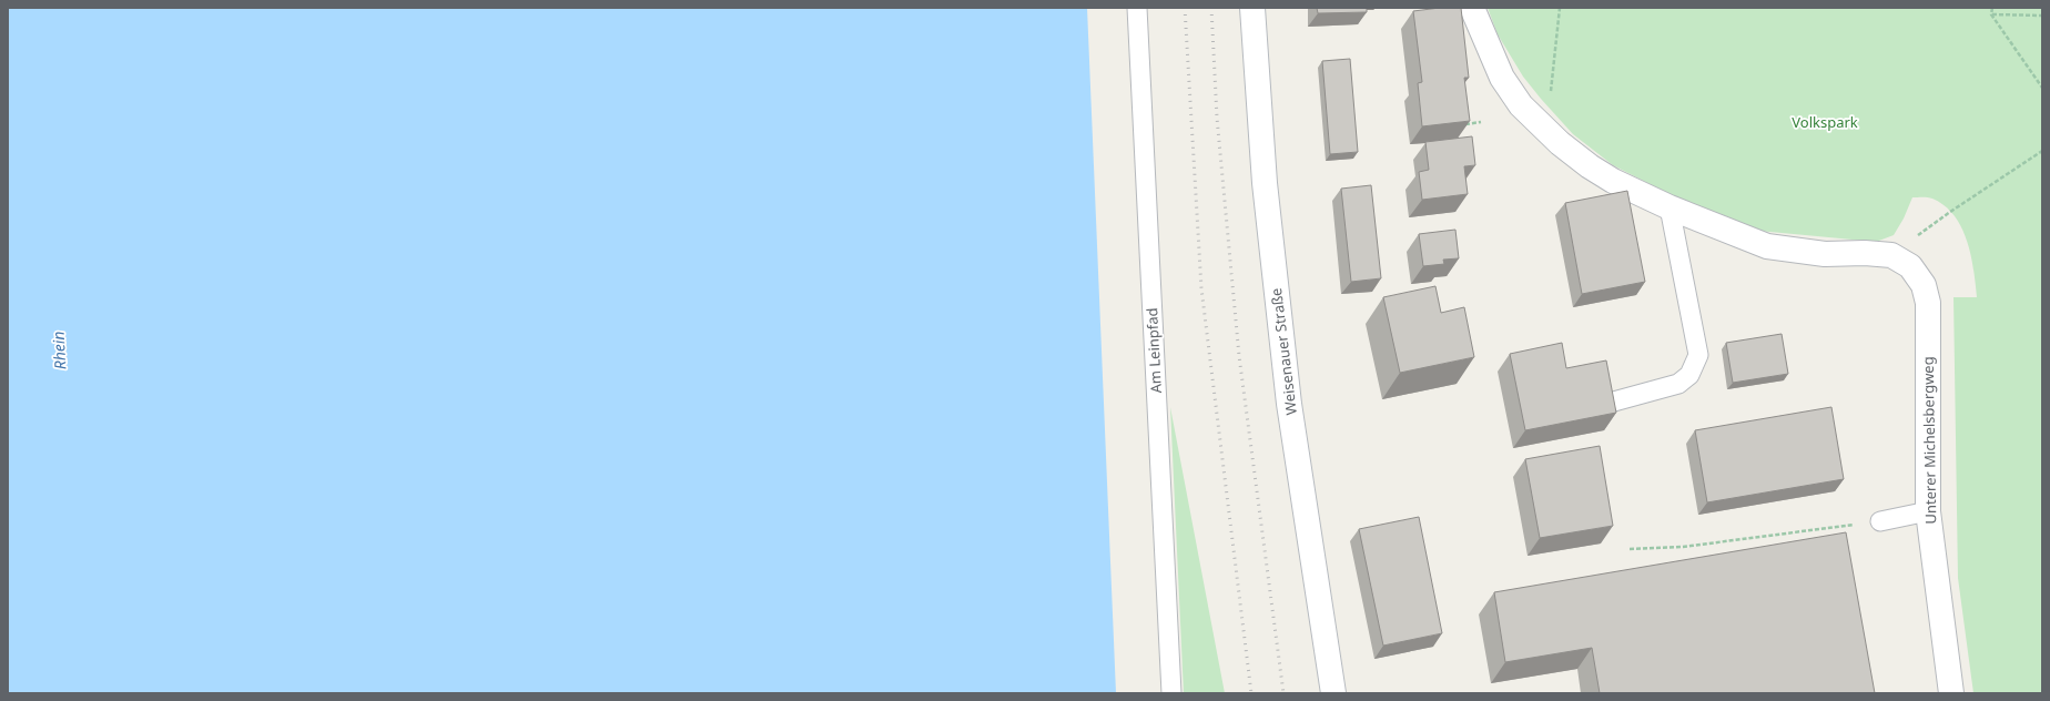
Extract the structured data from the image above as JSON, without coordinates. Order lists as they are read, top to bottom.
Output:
{
  "streets": {
    "street": ["Weisenauer Straße", "Unterer Michelsbergweg"],
    "lane": ["Am Leinpfad"]
  },
  "water": ["Rhein"],
  "parks": ["Volkspark"]
}
